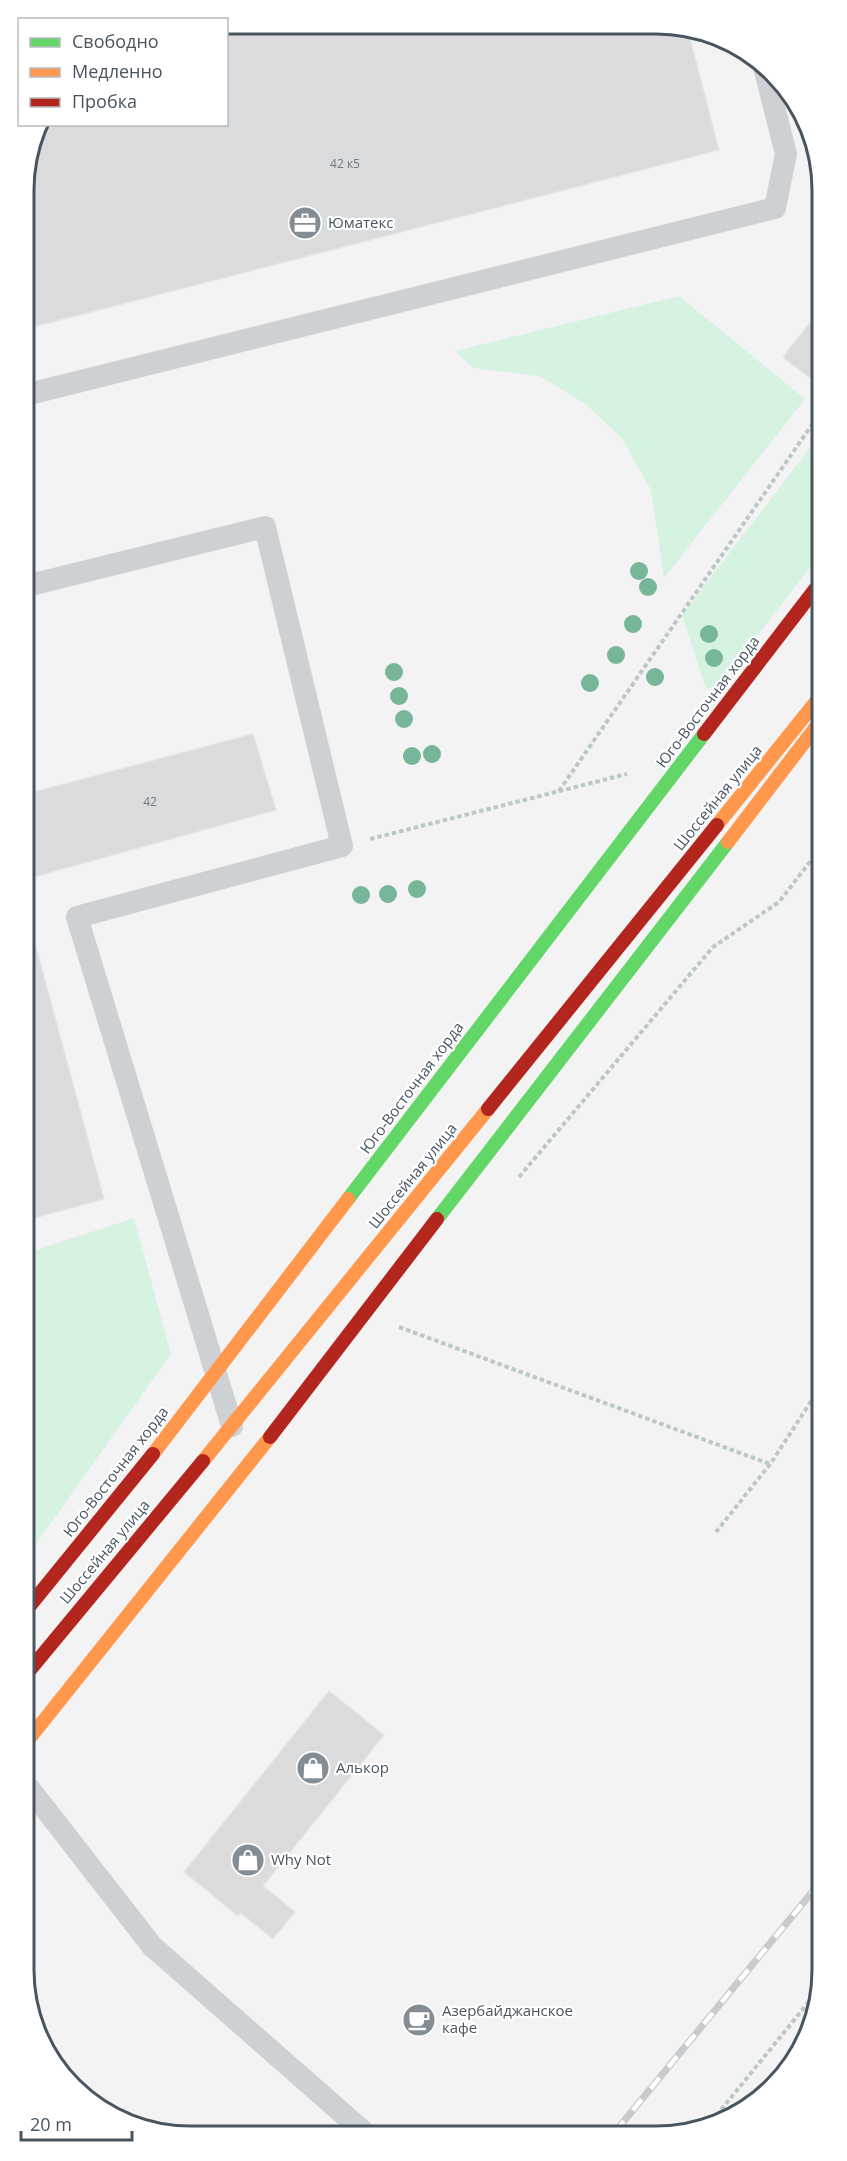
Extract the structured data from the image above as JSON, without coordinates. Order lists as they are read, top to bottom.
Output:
{
  "streets": {
    "main road": ["Юго-Восточная хорда", "Шоссейная улица"]
  },
  "places": {
    "office": ["Юматекс"],
    "shop": ["Алькор", "Why Not"],
    "cafe": ["Азербайджанское кафе"]
  },
  "house_numbers": ["42 к5", "42"],
  "legend": ["Свободно", "Медленно", "Пробка"],
  "scale_bar": "20 m"
}
